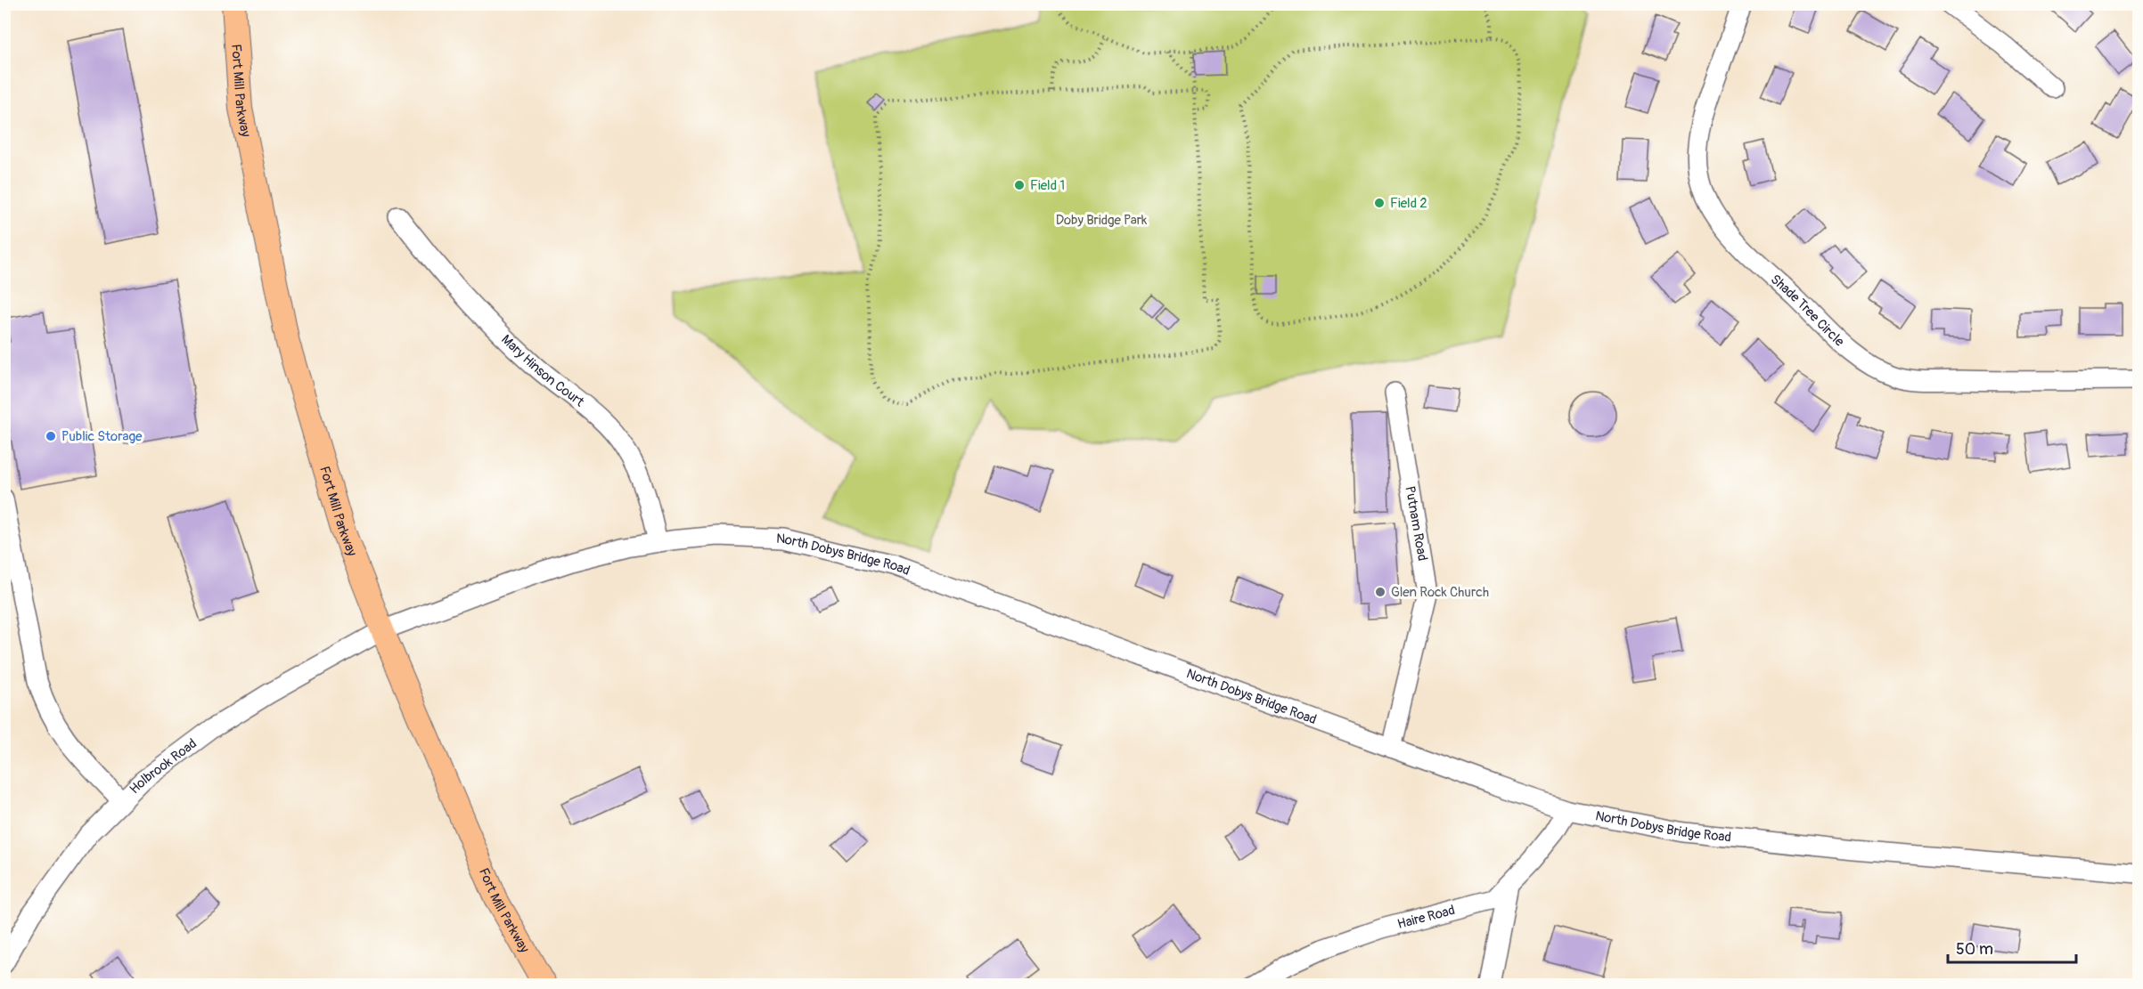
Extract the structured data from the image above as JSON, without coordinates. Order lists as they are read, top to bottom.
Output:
{
  "streets": {
    "main road": ["Fort Mill Parkway"],
    "street": [
      "Shade Tree Circle",
      "Mary Hinson Court",
      "Putnam Road",
      "North Dobys Bridge Road",
      "Holbrook Road",
      "Haire Road"
    ]
  },
  "crossings": [
    ["Fort Mill Parkway", "North Dobys Bridge Road"],
    ["Fort Mill Parkway", "Holbrook Road"],
    ["Mary Hinson Court", "North Dobys Bridge Road"],
    ["Putnam Road", "North Dobys Bridge Road"],
    ["North Dobys Bridge Road", "Holbrook Road"],
    ["North Dobys Bridge Road", "Haire Road"]
  ],
  "parks": ["Doby Bridge Park"],
  "places": [
    "Field 1",
    "Field 2",
    "Public Storage",
    "Glen Rock Church"
  ],
  "scale_bar": "50 m"
}
